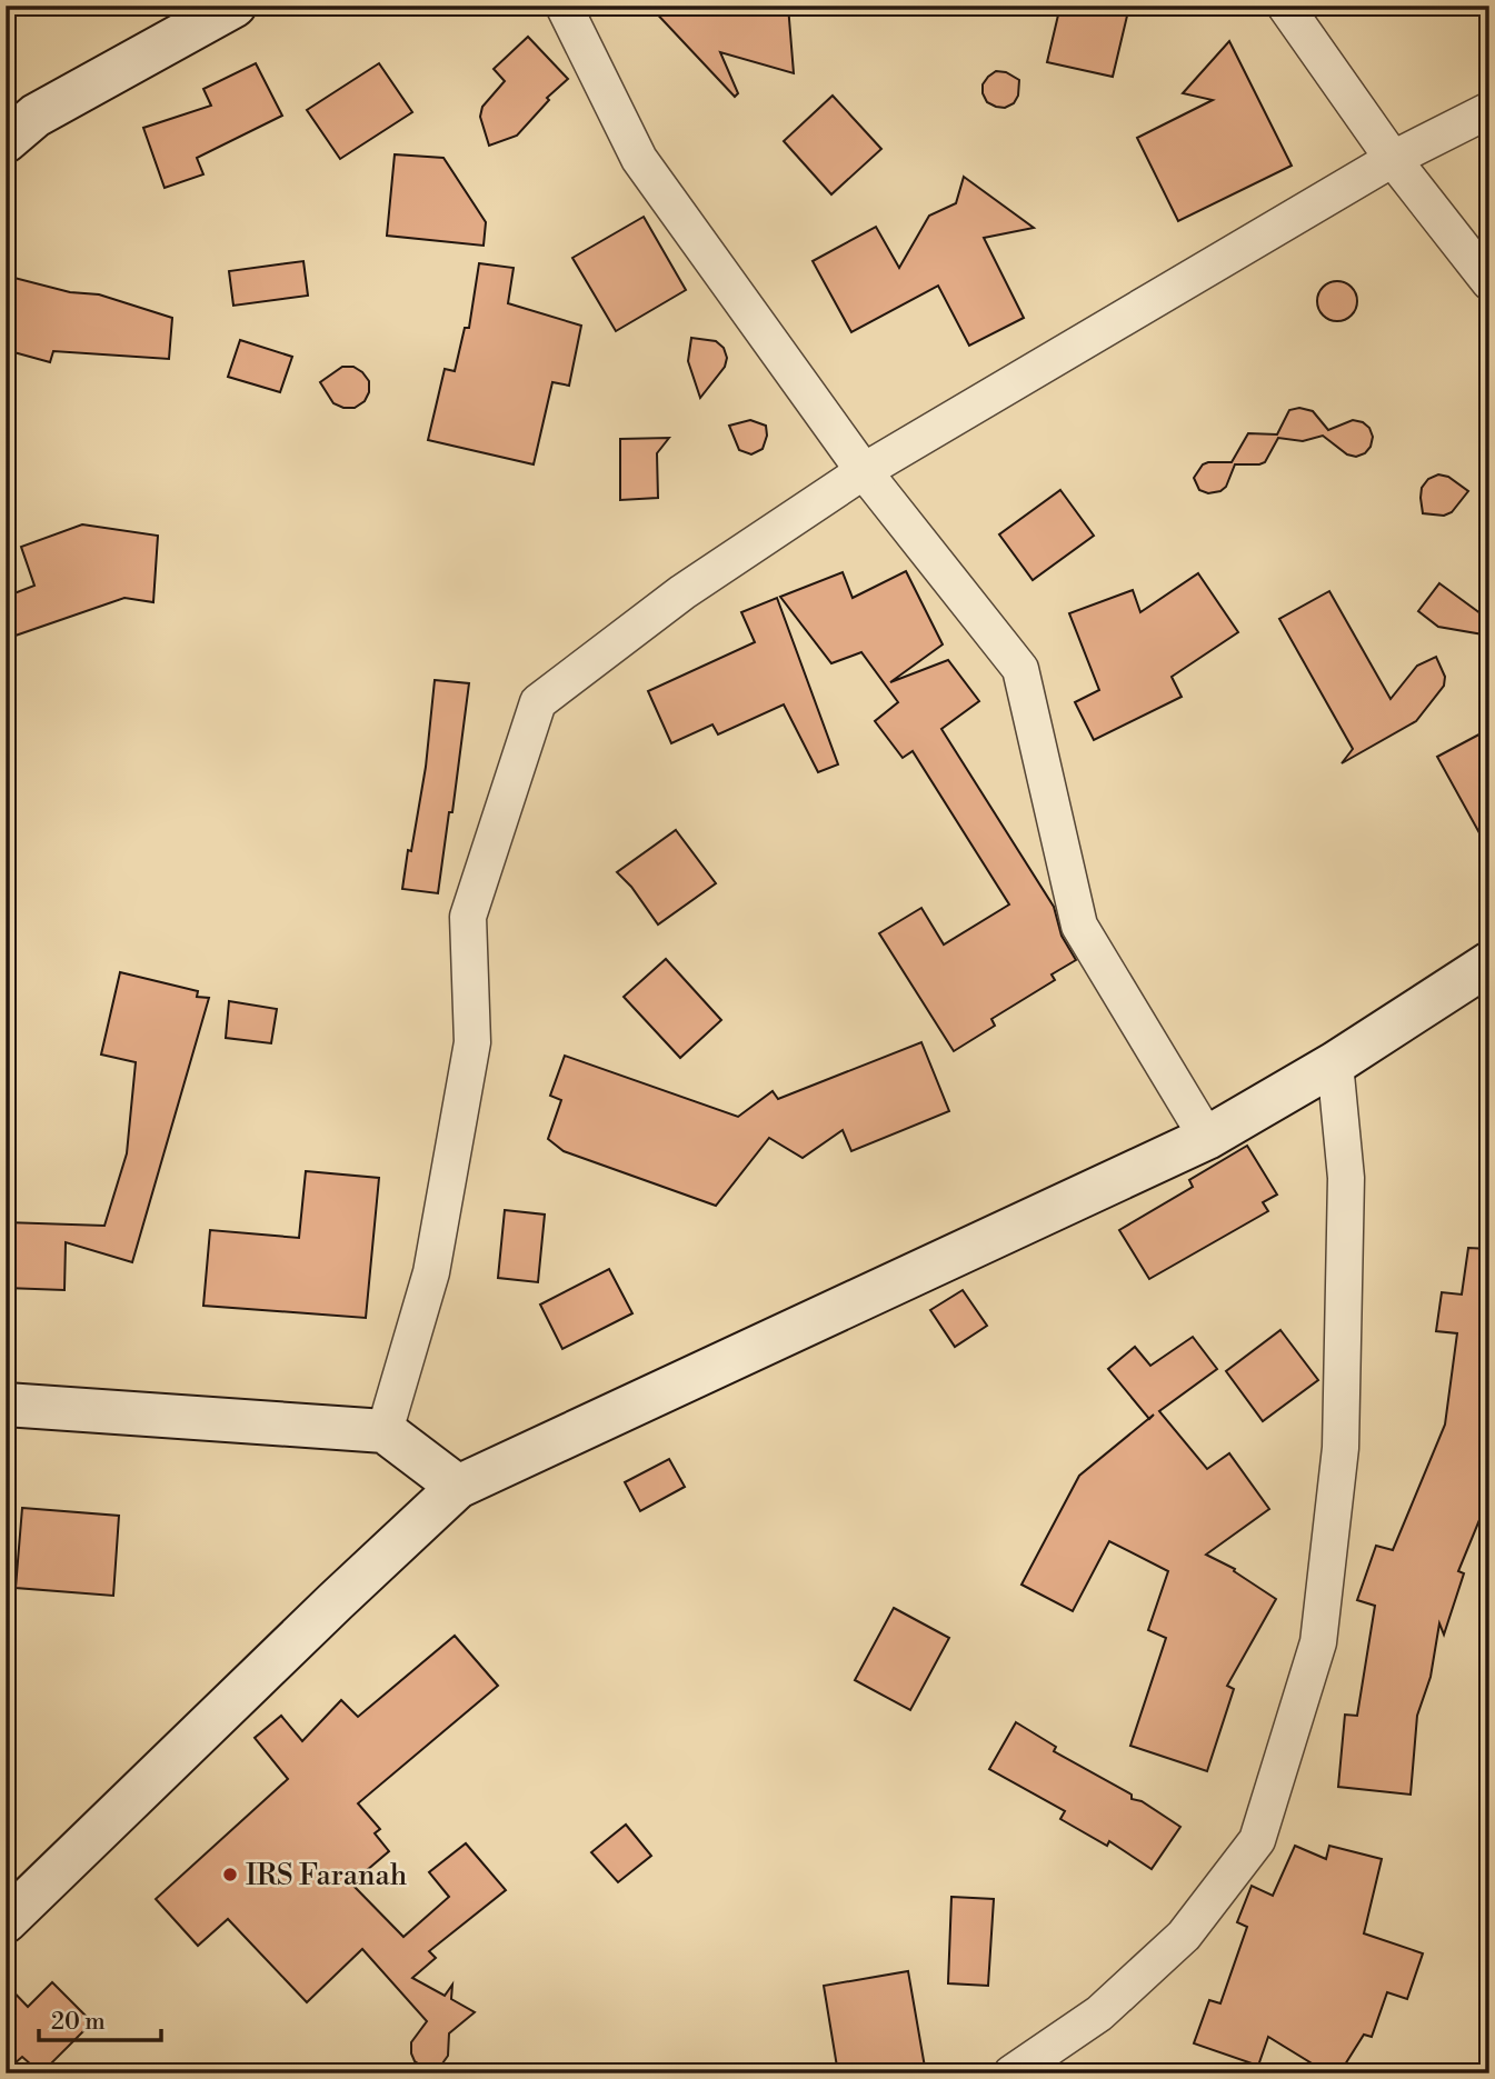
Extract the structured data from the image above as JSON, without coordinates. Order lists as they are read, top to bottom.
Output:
{
  "places": ["IRS Faranah"],
  "scale_bar": "20 m"
}
